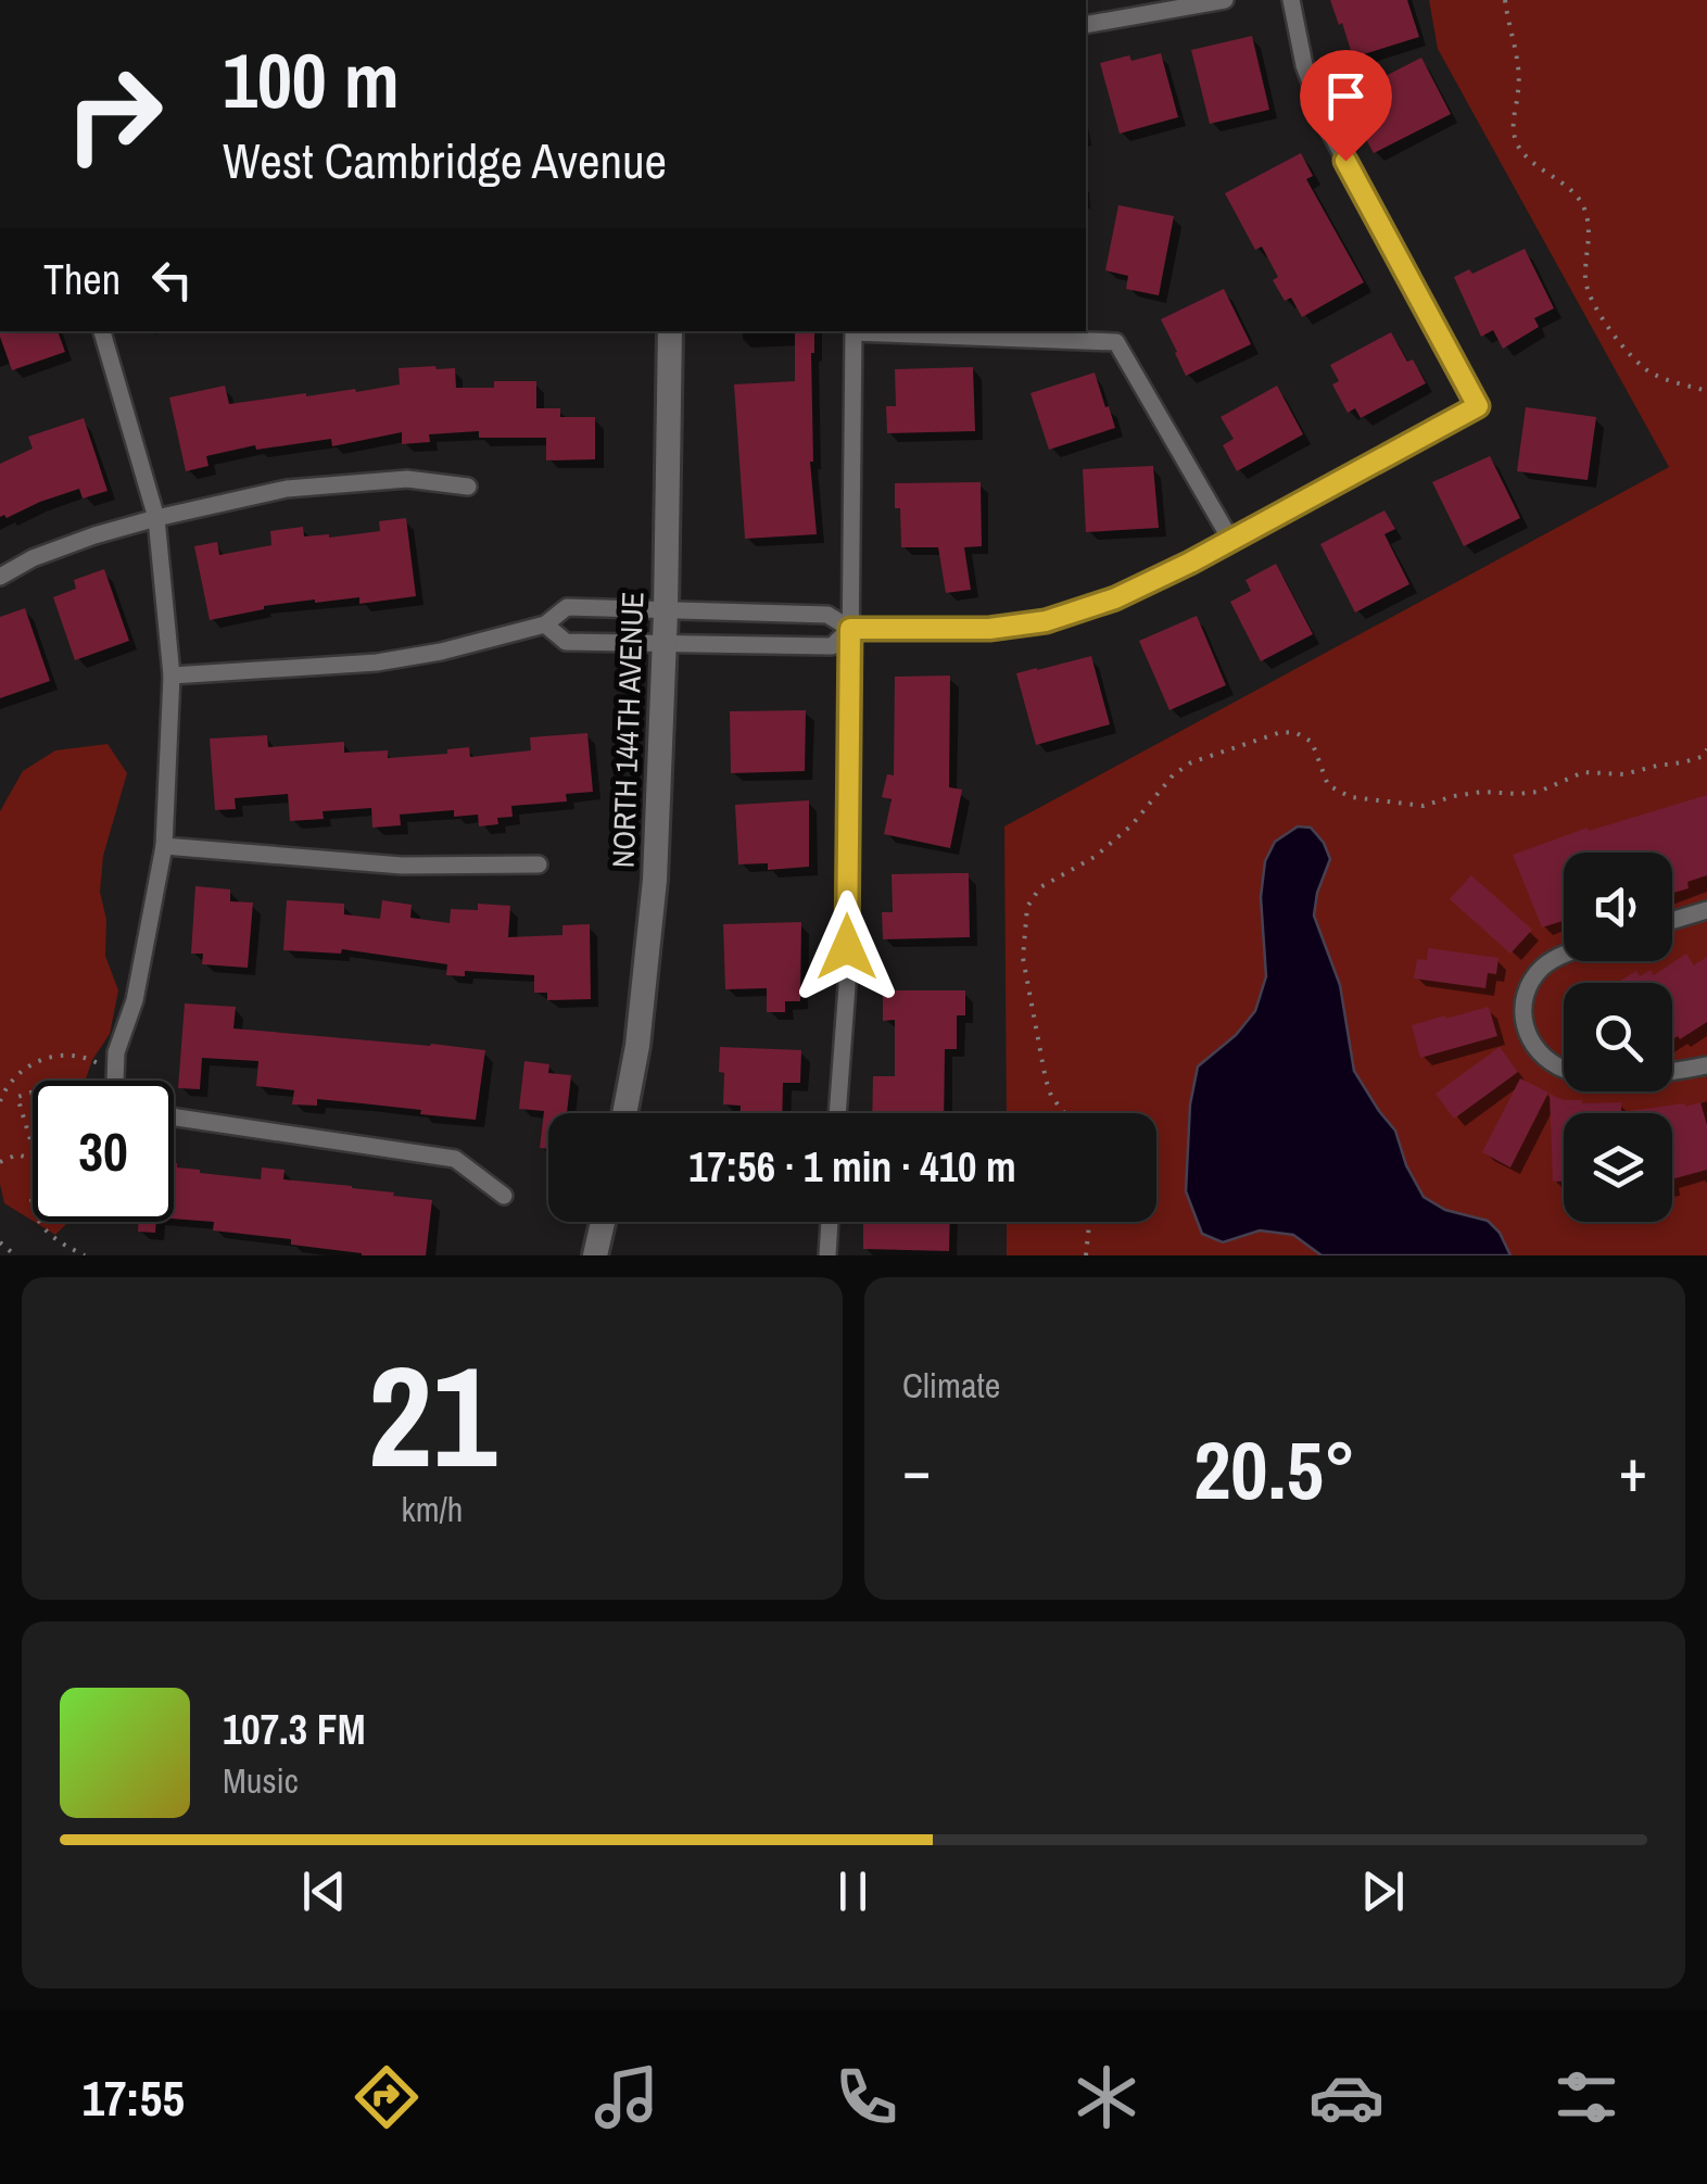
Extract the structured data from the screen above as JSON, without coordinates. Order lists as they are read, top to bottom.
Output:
{
  "streets": {
    "main road": ["NORTH 144TH AVENUE"]
  },
  "page": {
    "turn": ["100 m", "West Cambridge Avenue"],
    "then": "Then",
    "limit": "30",
    "trip": "17:56 · 1 min · 410 m",
    "tile": [
      ["21", "km/h"],
      "Climate"
    ],
    "heat": ["−", "20.5°", "+"],
    "song": ["107.3 FM", "Music"],
    "tabs": "17:55"
  }
}
